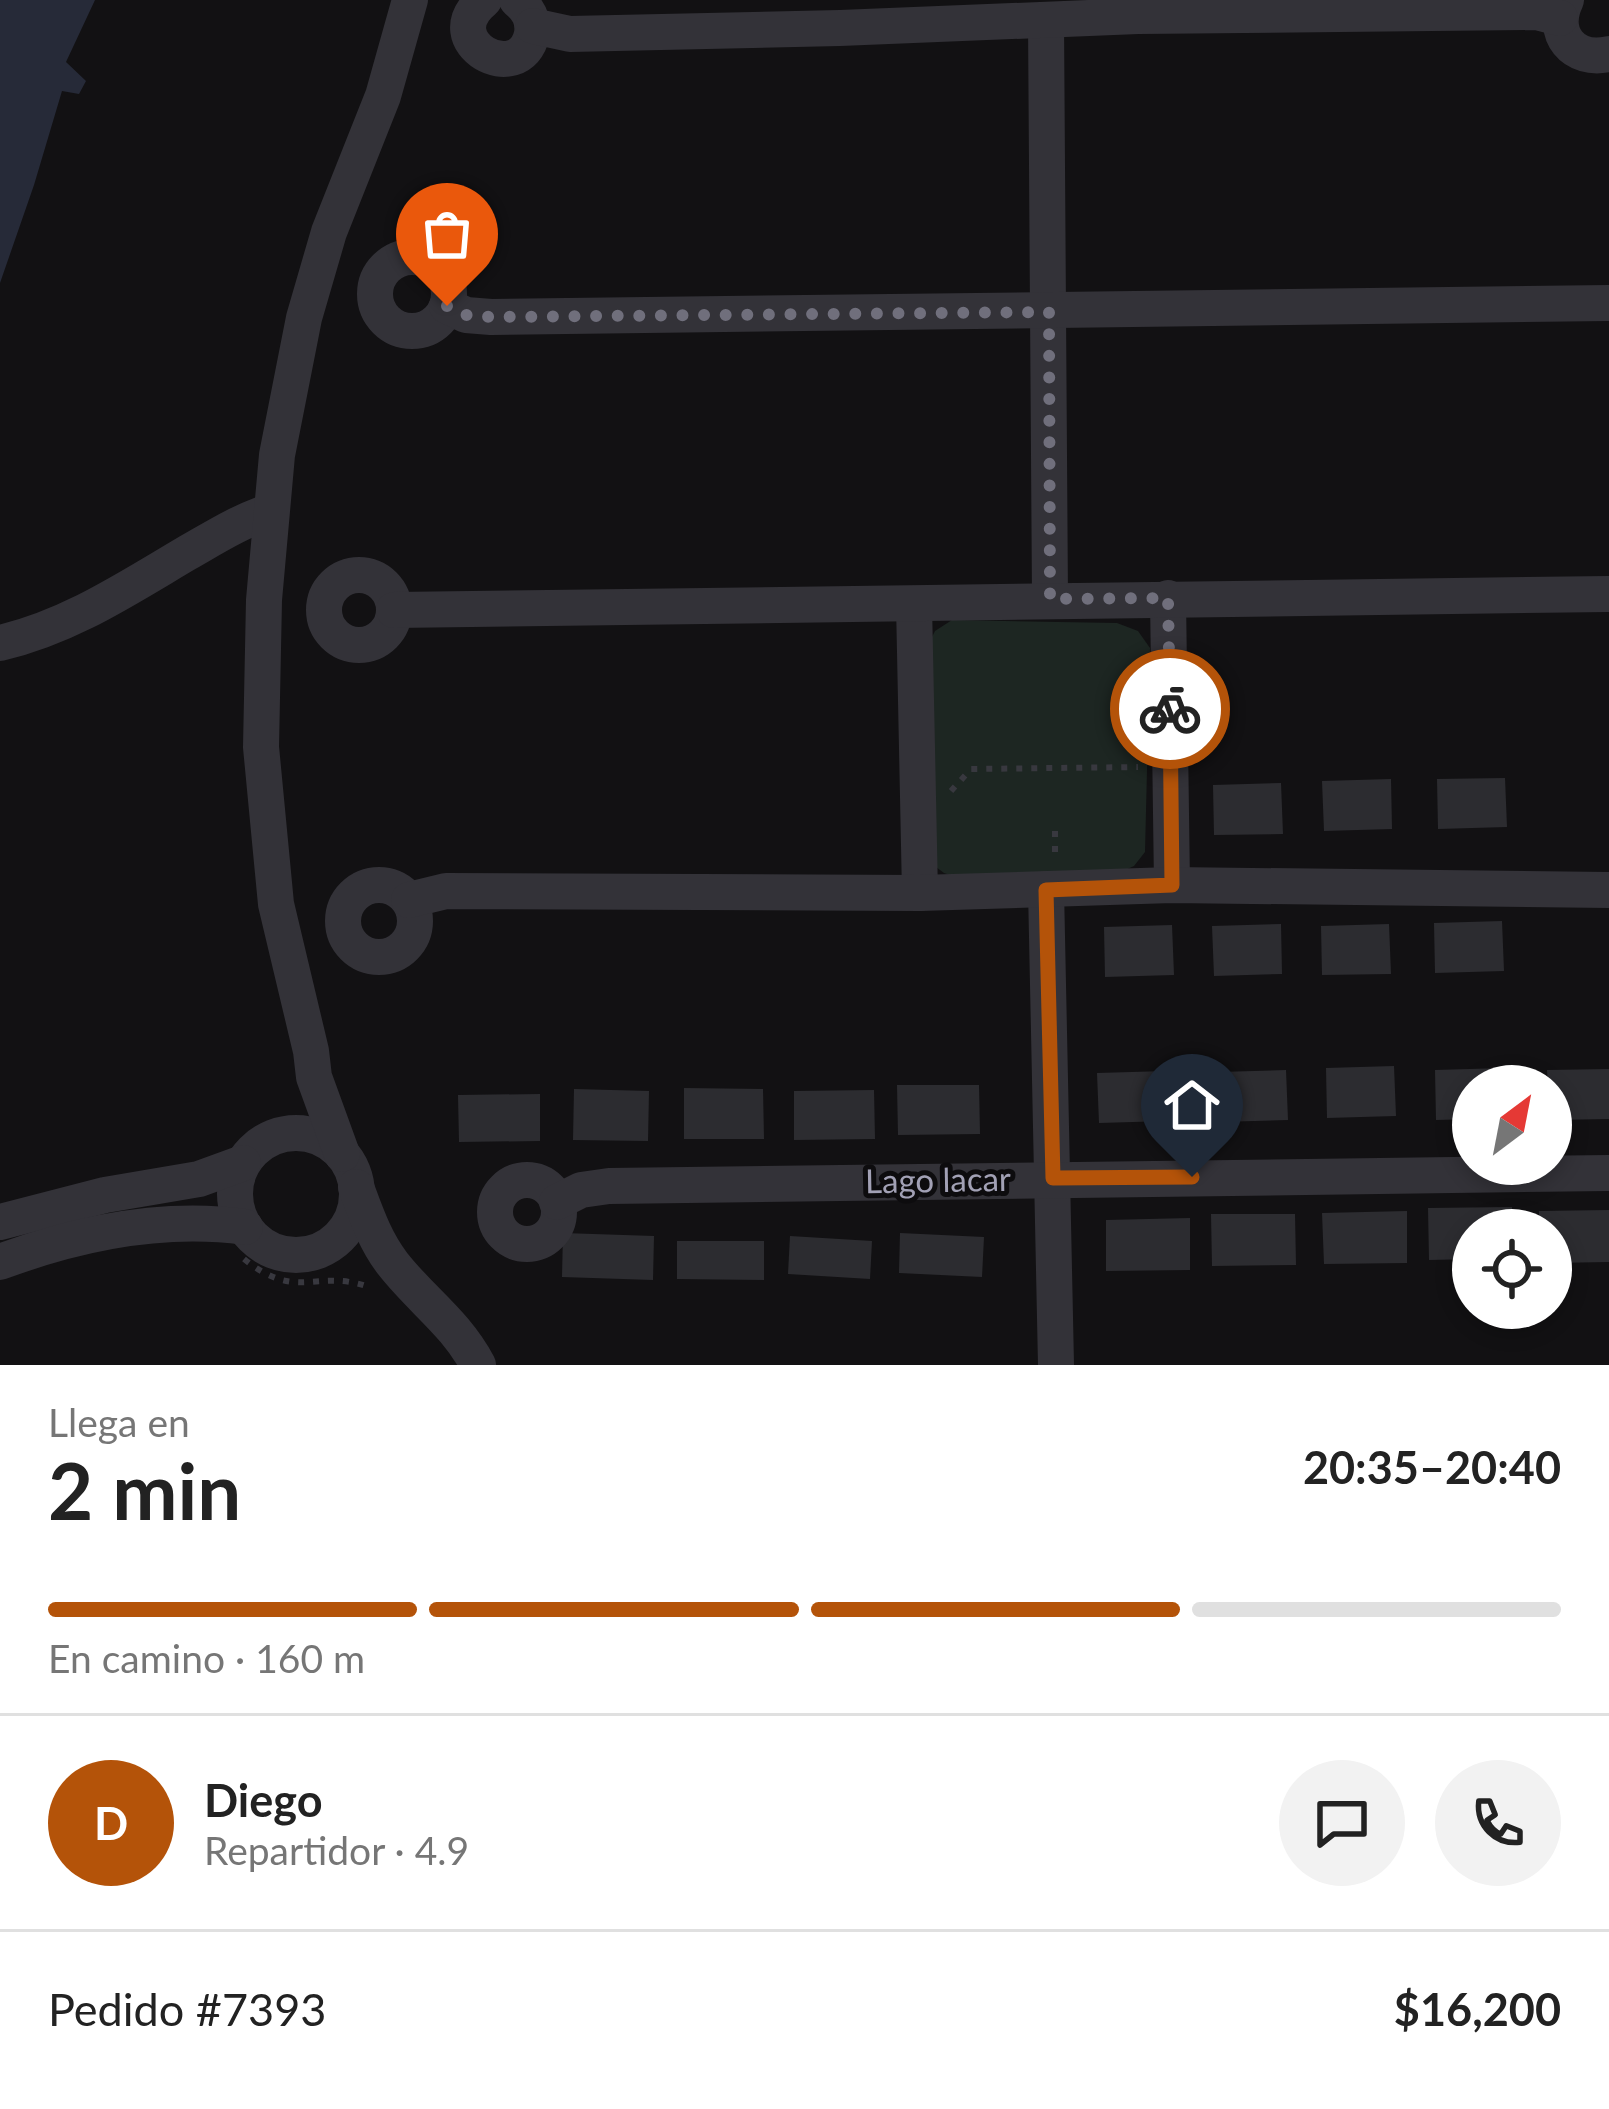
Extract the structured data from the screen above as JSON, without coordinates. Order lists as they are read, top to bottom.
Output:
{
  "streets": {
    "street": ["Lago lacar"]
  },
  "north": "top right",
  "page": {
    "heading": ["2 min", "Llega en", "20:35–20:40"],
    "panel": [
      "Diego",
      "Repartidor · 4.9",
      "Pedido #7393",
      "$16,200"
    ],
    "bar": "En camino · 160 m",
    "round": "D"
  }
}
